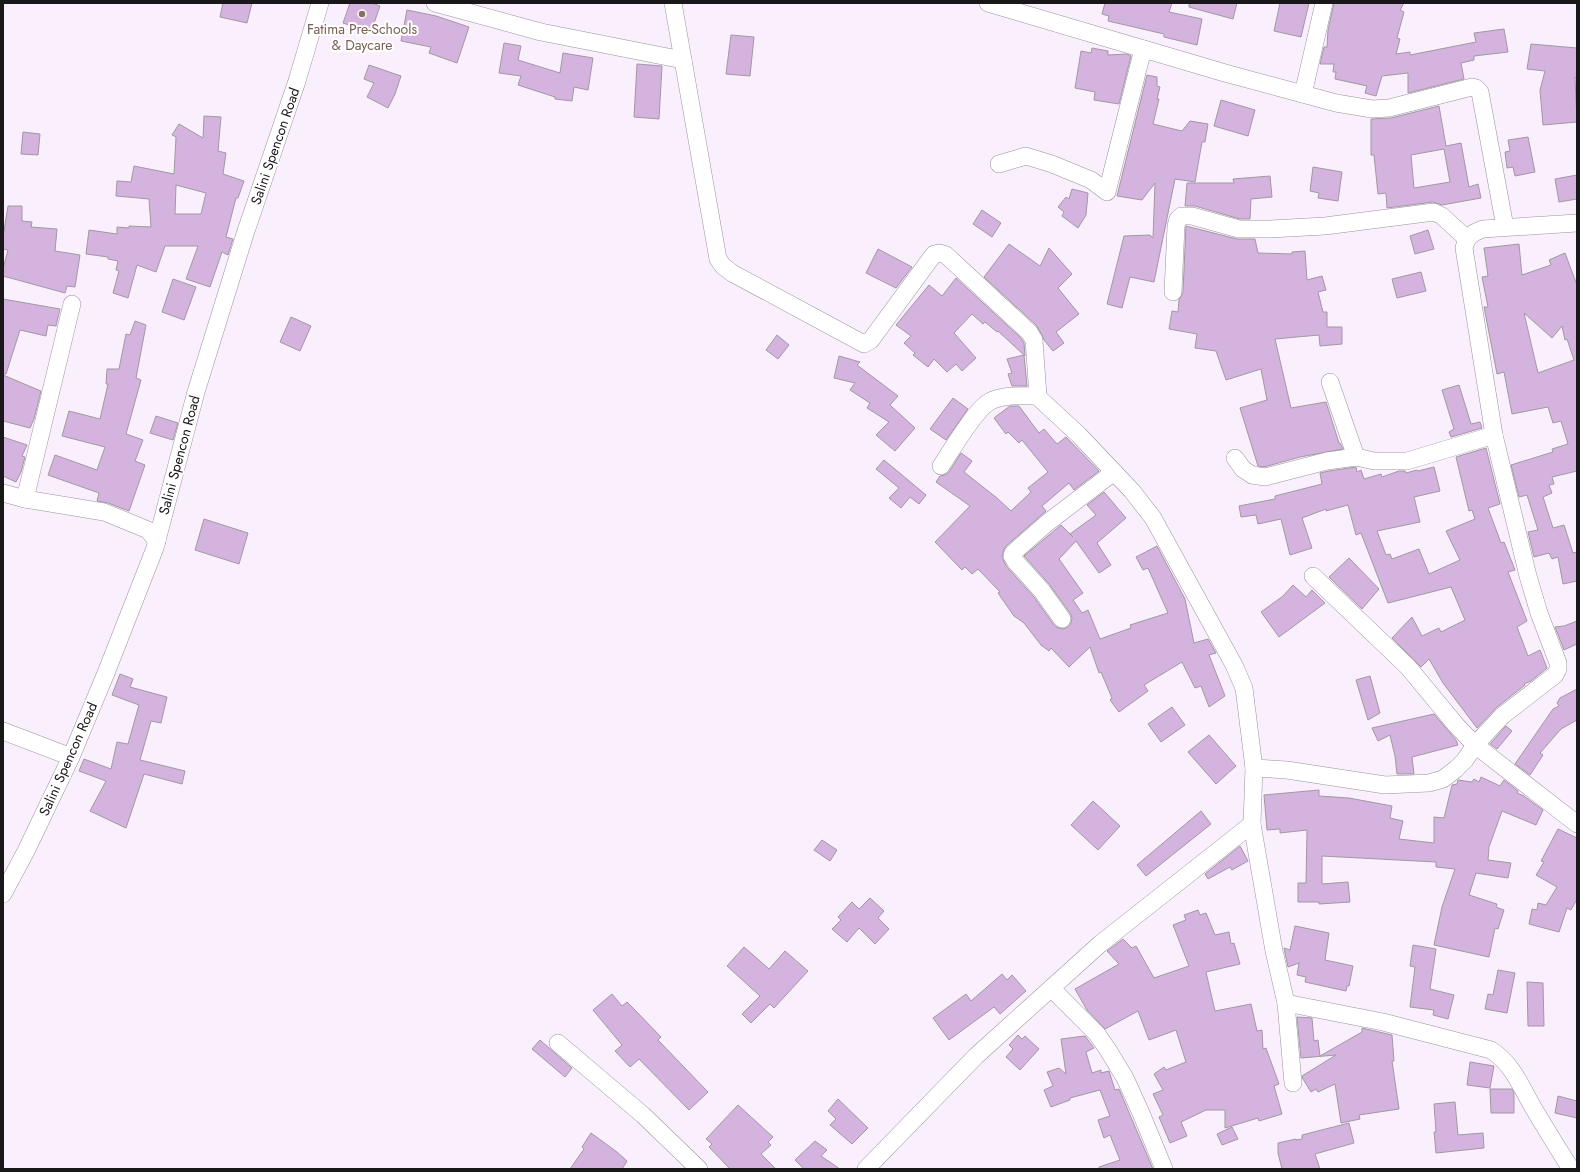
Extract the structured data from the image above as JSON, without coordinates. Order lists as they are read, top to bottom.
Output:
{
  "streets": {
    "street": ["Salini Spencon Road"]
  },
  "places": ["Fatima Pre-Schools & Daycare"]
}
